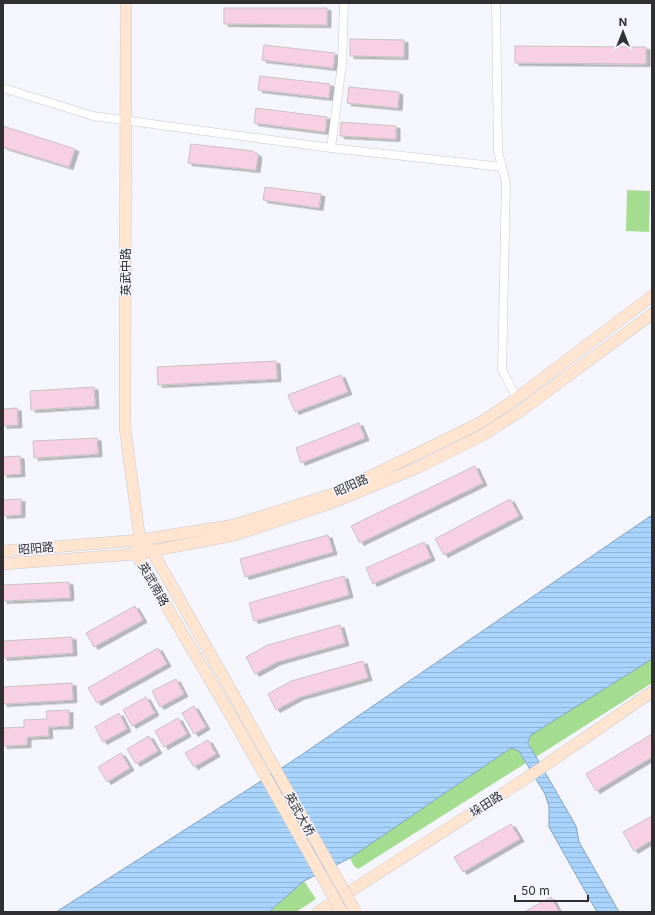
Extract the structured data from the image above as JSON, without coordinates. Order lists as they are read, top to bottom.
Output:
{
  "streets": {
    "main road": [
      "英武中路",
      "昭阳路",
      "英武南路",
      "垛田路",
      "英武大桥"
    ]
  },
  "crossings": [
    ["英武中路", "昭阳路"],
    ["英武中路", "英武南路"],
    ["昭阳路", "英武南路"],
    ["英武南路", "英武大桥"]
  ],
  "scale_bar": "50 m",
  "north": "top"
}
